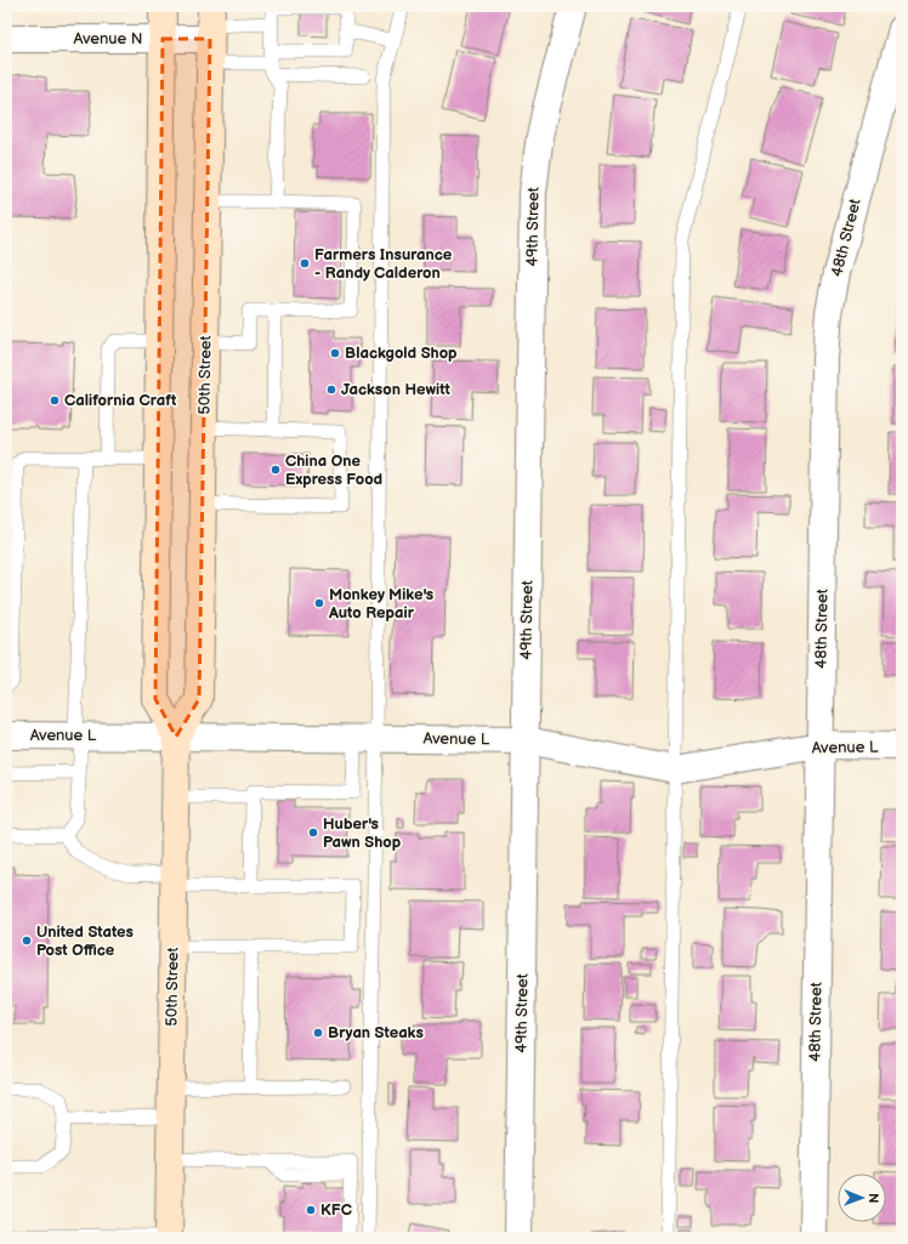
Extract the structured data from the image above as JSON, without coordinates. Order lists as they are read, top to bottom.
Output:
{
  "streets": {
    "main road": ["50th Street"],
    "street": [
      "Avenue N",
      "49th Street",
      "48th Street",
      "Avenue L"
    ]
  },
  "crossings": [
    ["Avenue N", "50th Street"],
    ["49th Street", "Avenue L"],
    ["48th Street", "Avenue L"],
    ["50th Street", "Avenue L"]
  ],
  "places": [
    "Farmers Insurance - Randy Calderon",
    "Blackgold Shop",
    "Jackson Hewitt",
    "California Craft",
    "China One Express Food",
    "Monkey Mike's Auto Repair",
    "Huber's Pawn Shop",
    "United States Post Office",
    "Bryan Steaks",
    "KFC"
  ],
  "north": "right"
}
